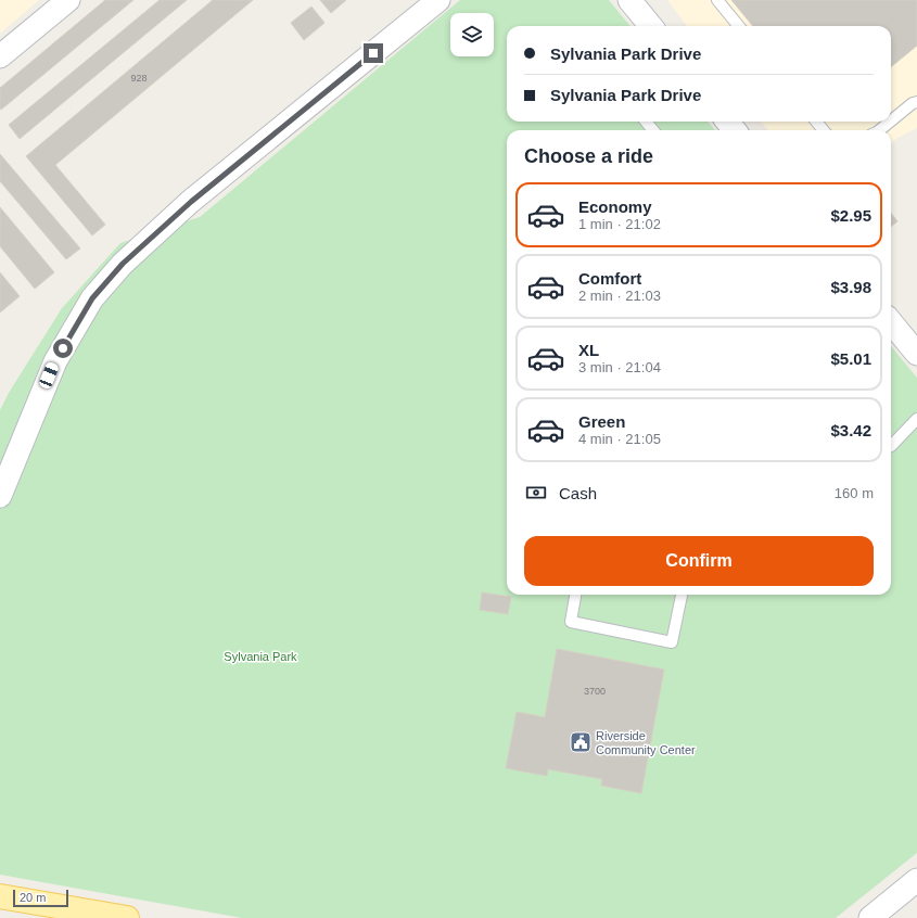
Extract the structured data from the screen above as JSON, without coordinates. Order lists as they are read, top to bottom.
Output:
{
  "parks": ["Sylvania Park"],
  "places": {
    "public building": ["Riverside Community Center"]
  },
  "house_numbers": ["928", "3700"],
  "scale_bar": "20 m",
  "page": {
    "banner": ["Sylvania Park Drive", "Sylvania Park Drive"],
    "heading": "Choose a ride",
    "list": [
      {
        "name": "Economy",
        "note": "1 min · 21:02",
        "value": "$2.95"
      },
      {
        "name": "Comfort",
        "note": "2 min · 21:03",
        "value": "$3.98"
      },
      {
        "name": "XL",
        "note": "3 min · 21:04",
        "value": "$5.01"
      },
      {
        "name": "Green",
        "note": "4 min · 21:05",
        "value": "$3.42"
      }
    ],
    "pay": ["Cash", "160 m"],
    "buttons": "Confirm",
    "scale": "20 m"
  }
}
